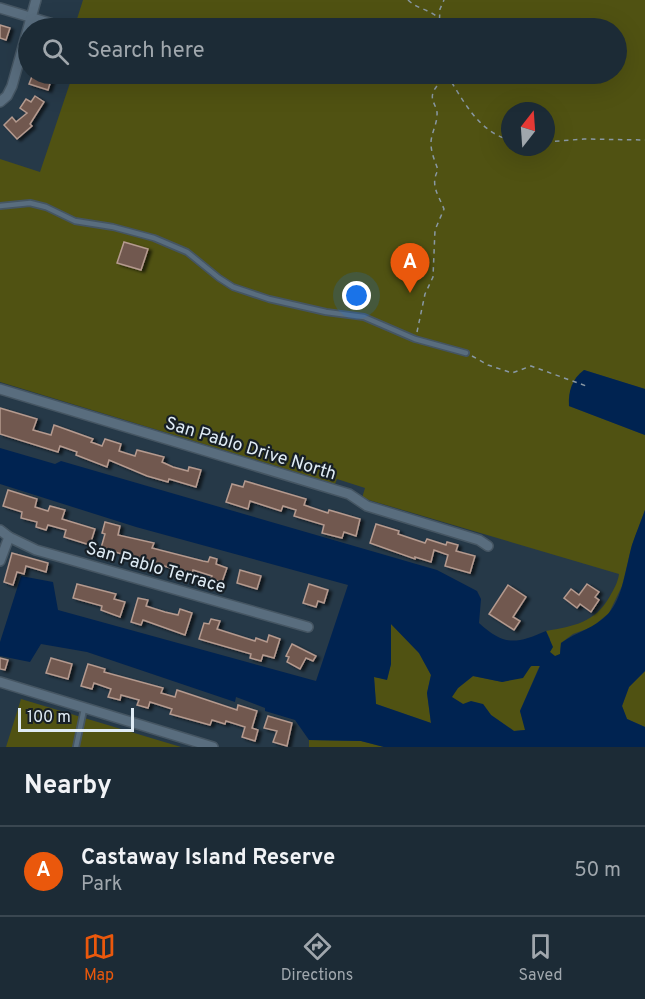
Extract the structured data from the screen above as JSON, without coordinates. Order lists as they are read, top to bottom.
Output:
{
  "streets": {
    "street": ["San Pablo Drive North", "San Pablo Terrace"]
  },
  "scale_bar": "100 m",
  "north": "top",
  "page": {
    "search": "Search here",
    "pins": "A",
    "scale": "100 m",
    "heading": "Nearby",
    "list": [
      {
        "mark": "A",
        "name": "Castaway Island Reserve",
        "note": "Park",
        "value": "50 m"
      }
    ],
    "nav": ["Map", "Directions", "Saved"]
  }
}
